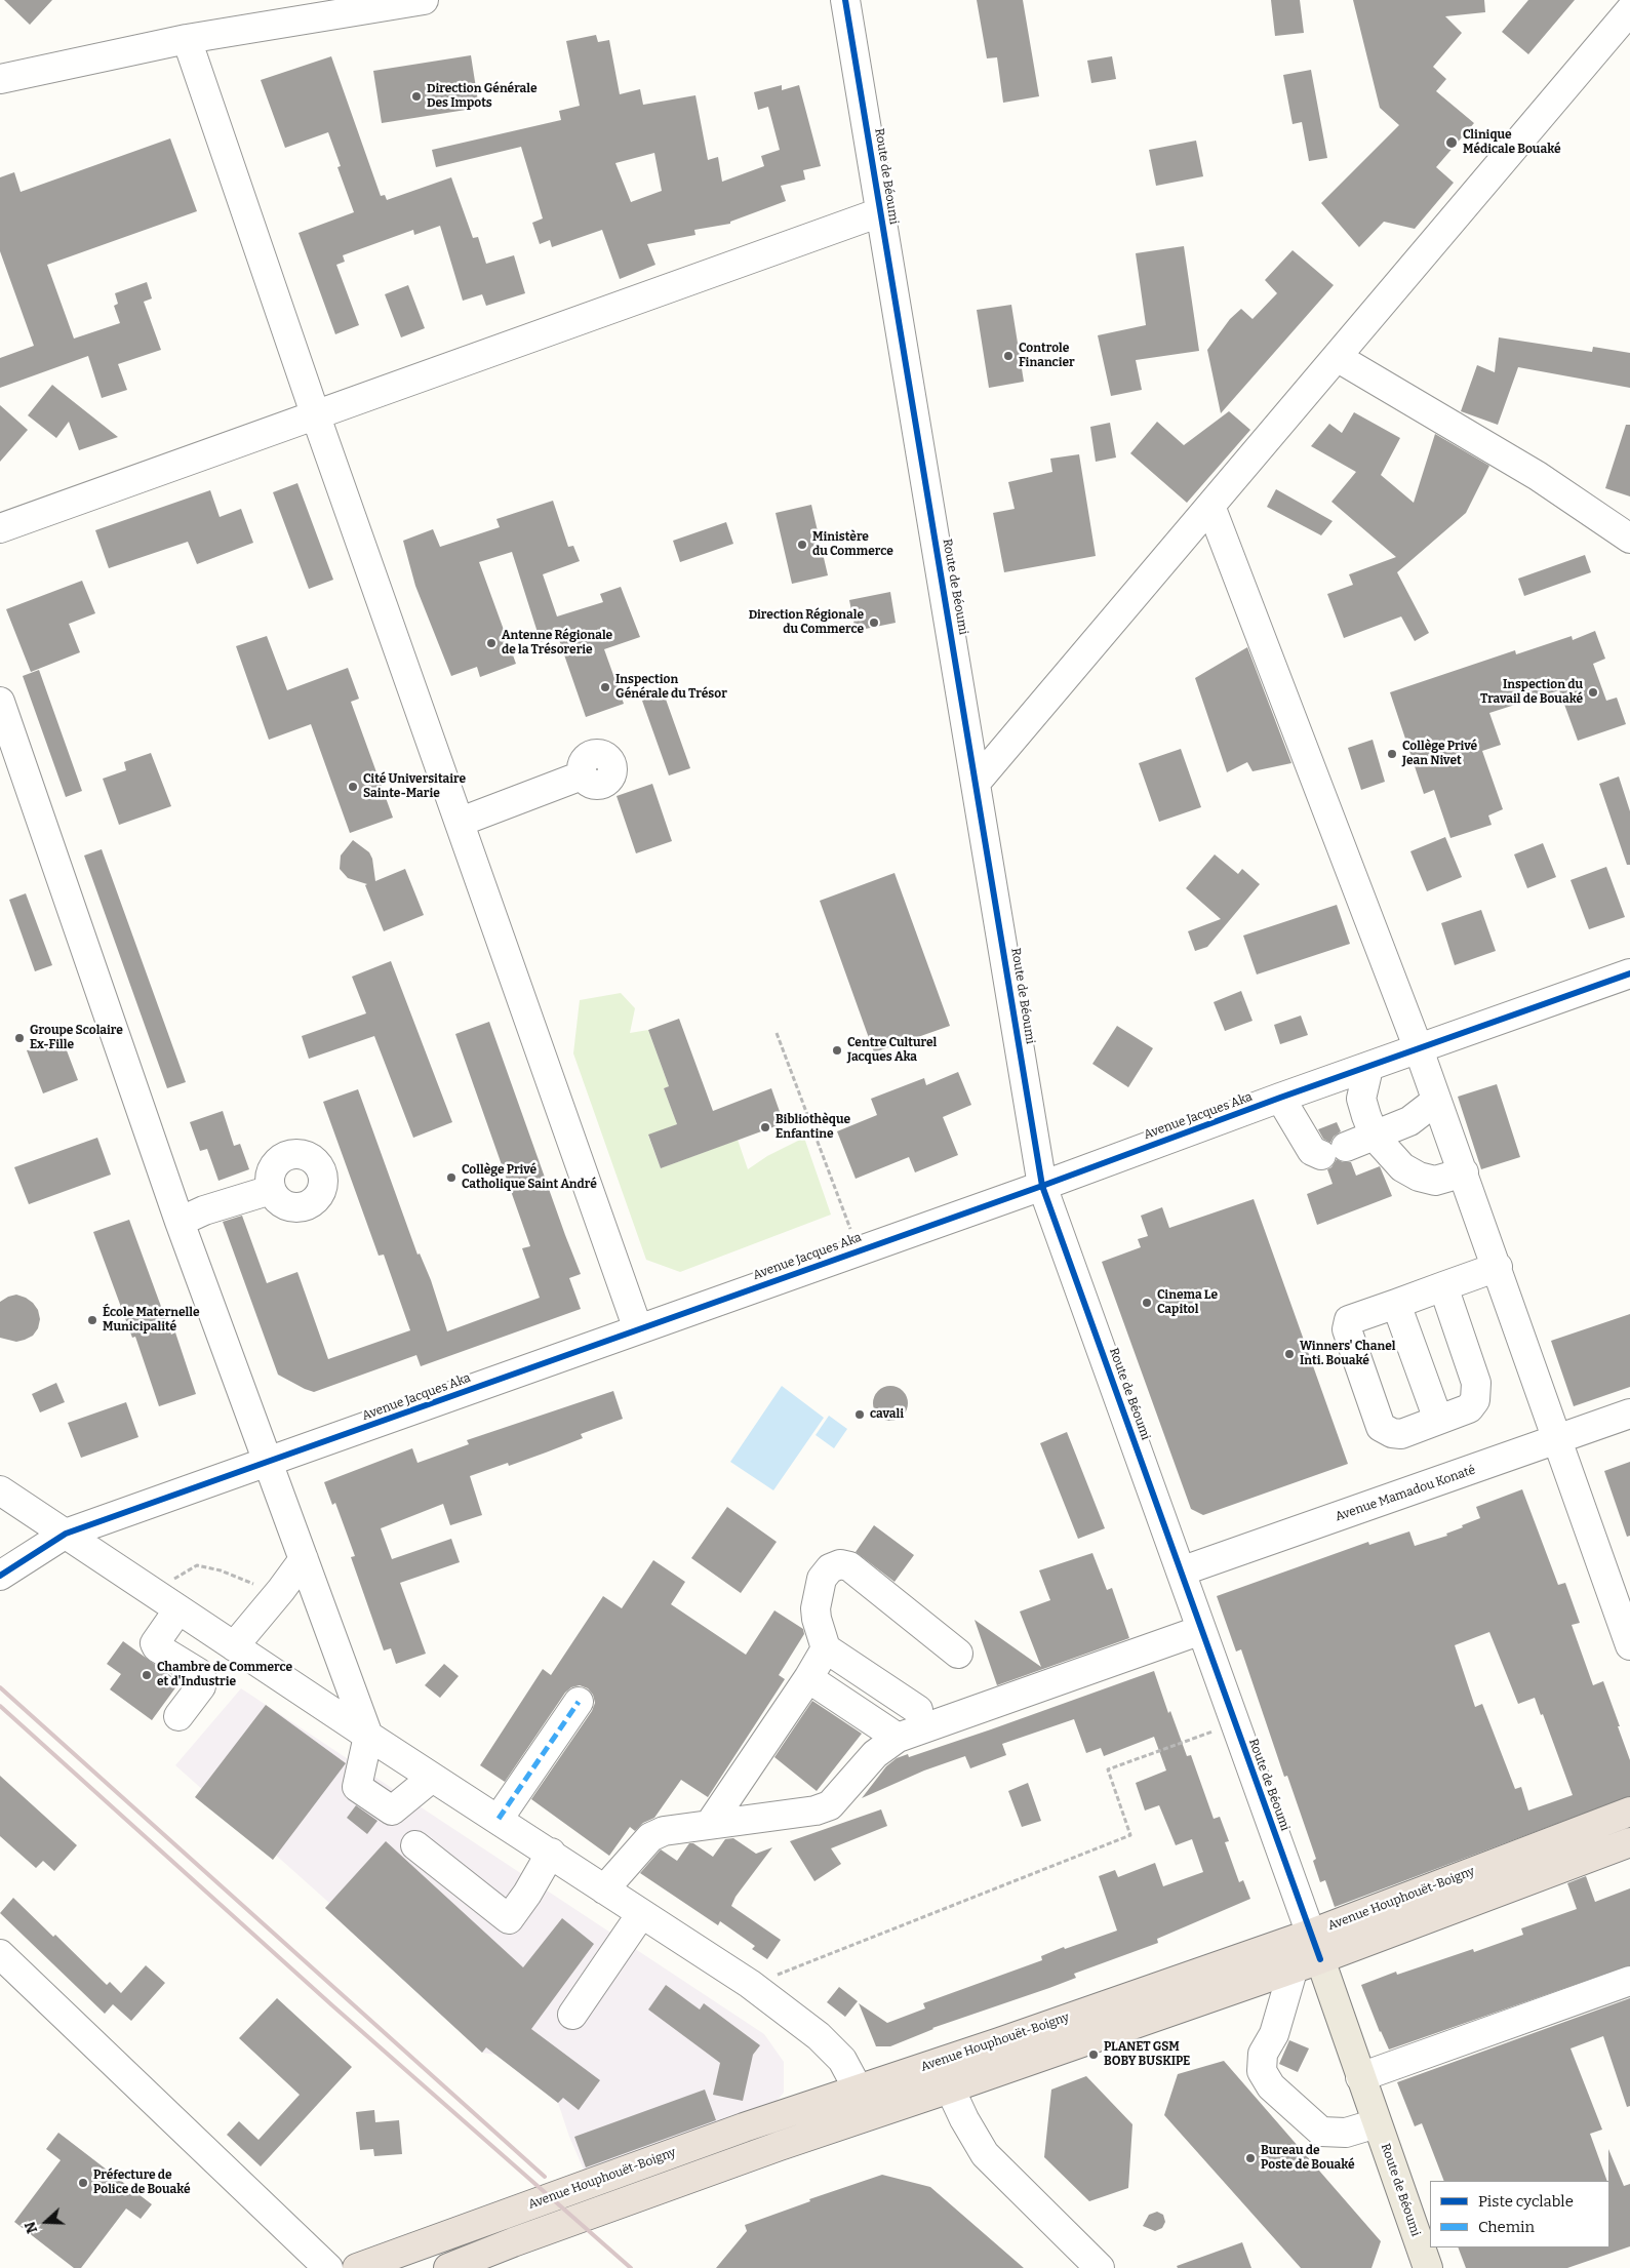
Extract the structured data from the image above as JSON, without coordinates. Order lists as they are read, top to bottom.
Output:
{
  "streets": {
    "highway": ["Avenue Houphouët-Boigny"],
    "main road": ["Route de Béoumi"],
    "street": ["Avenue Jacques Aka", "Avenue Mamadou Konaté"]
  },
  "crossings": [
    ["Route de Béoumi", "Avenue Jacques Aka"],
    ["Route de Béoumi", "Avenue Mamadou Konaté"],
    ["Route de Béoumi", "Avenue Houphouët-Boigny"]
  ],
  "places": [
    "Direction Générale Des Impots",
    "Clinique Médicale Bouaké",
    "Controle Financier",
    "Ministère du Commerce",
    "Direction Régionale du Commerce",
    "Antenne Régionale de la Trésorerie",
    "Inspection Générale du Trésor",
    "Inspection du Travail de Bouaké",
    "Collège Privé Jean Nivet",
    "Cité Universitaire Sainte-Marie",
    "Groupe Scolaire Ex-Fille",
    "Centre Culturel Jacques Aka",
    "Bibliothèque Enfantine",
    "Collège Privé Catholique Saint André",
    "Cinema Le Capitol",
    "École Maternelle Municipalité",
    "Winners' Chanel Inti. Bouaké",
    "cavali",
    "Chambre de Commerce et d'Industrie",
    "PLANET GSM BOBY BUSKIPE",
    "Bureau de Poste de Bouaké",
    "Préfecture de Police de Bouaké"
  ],
  "legend": ["Piste cyclable", "Chemin"],
  "north": "left"
}
